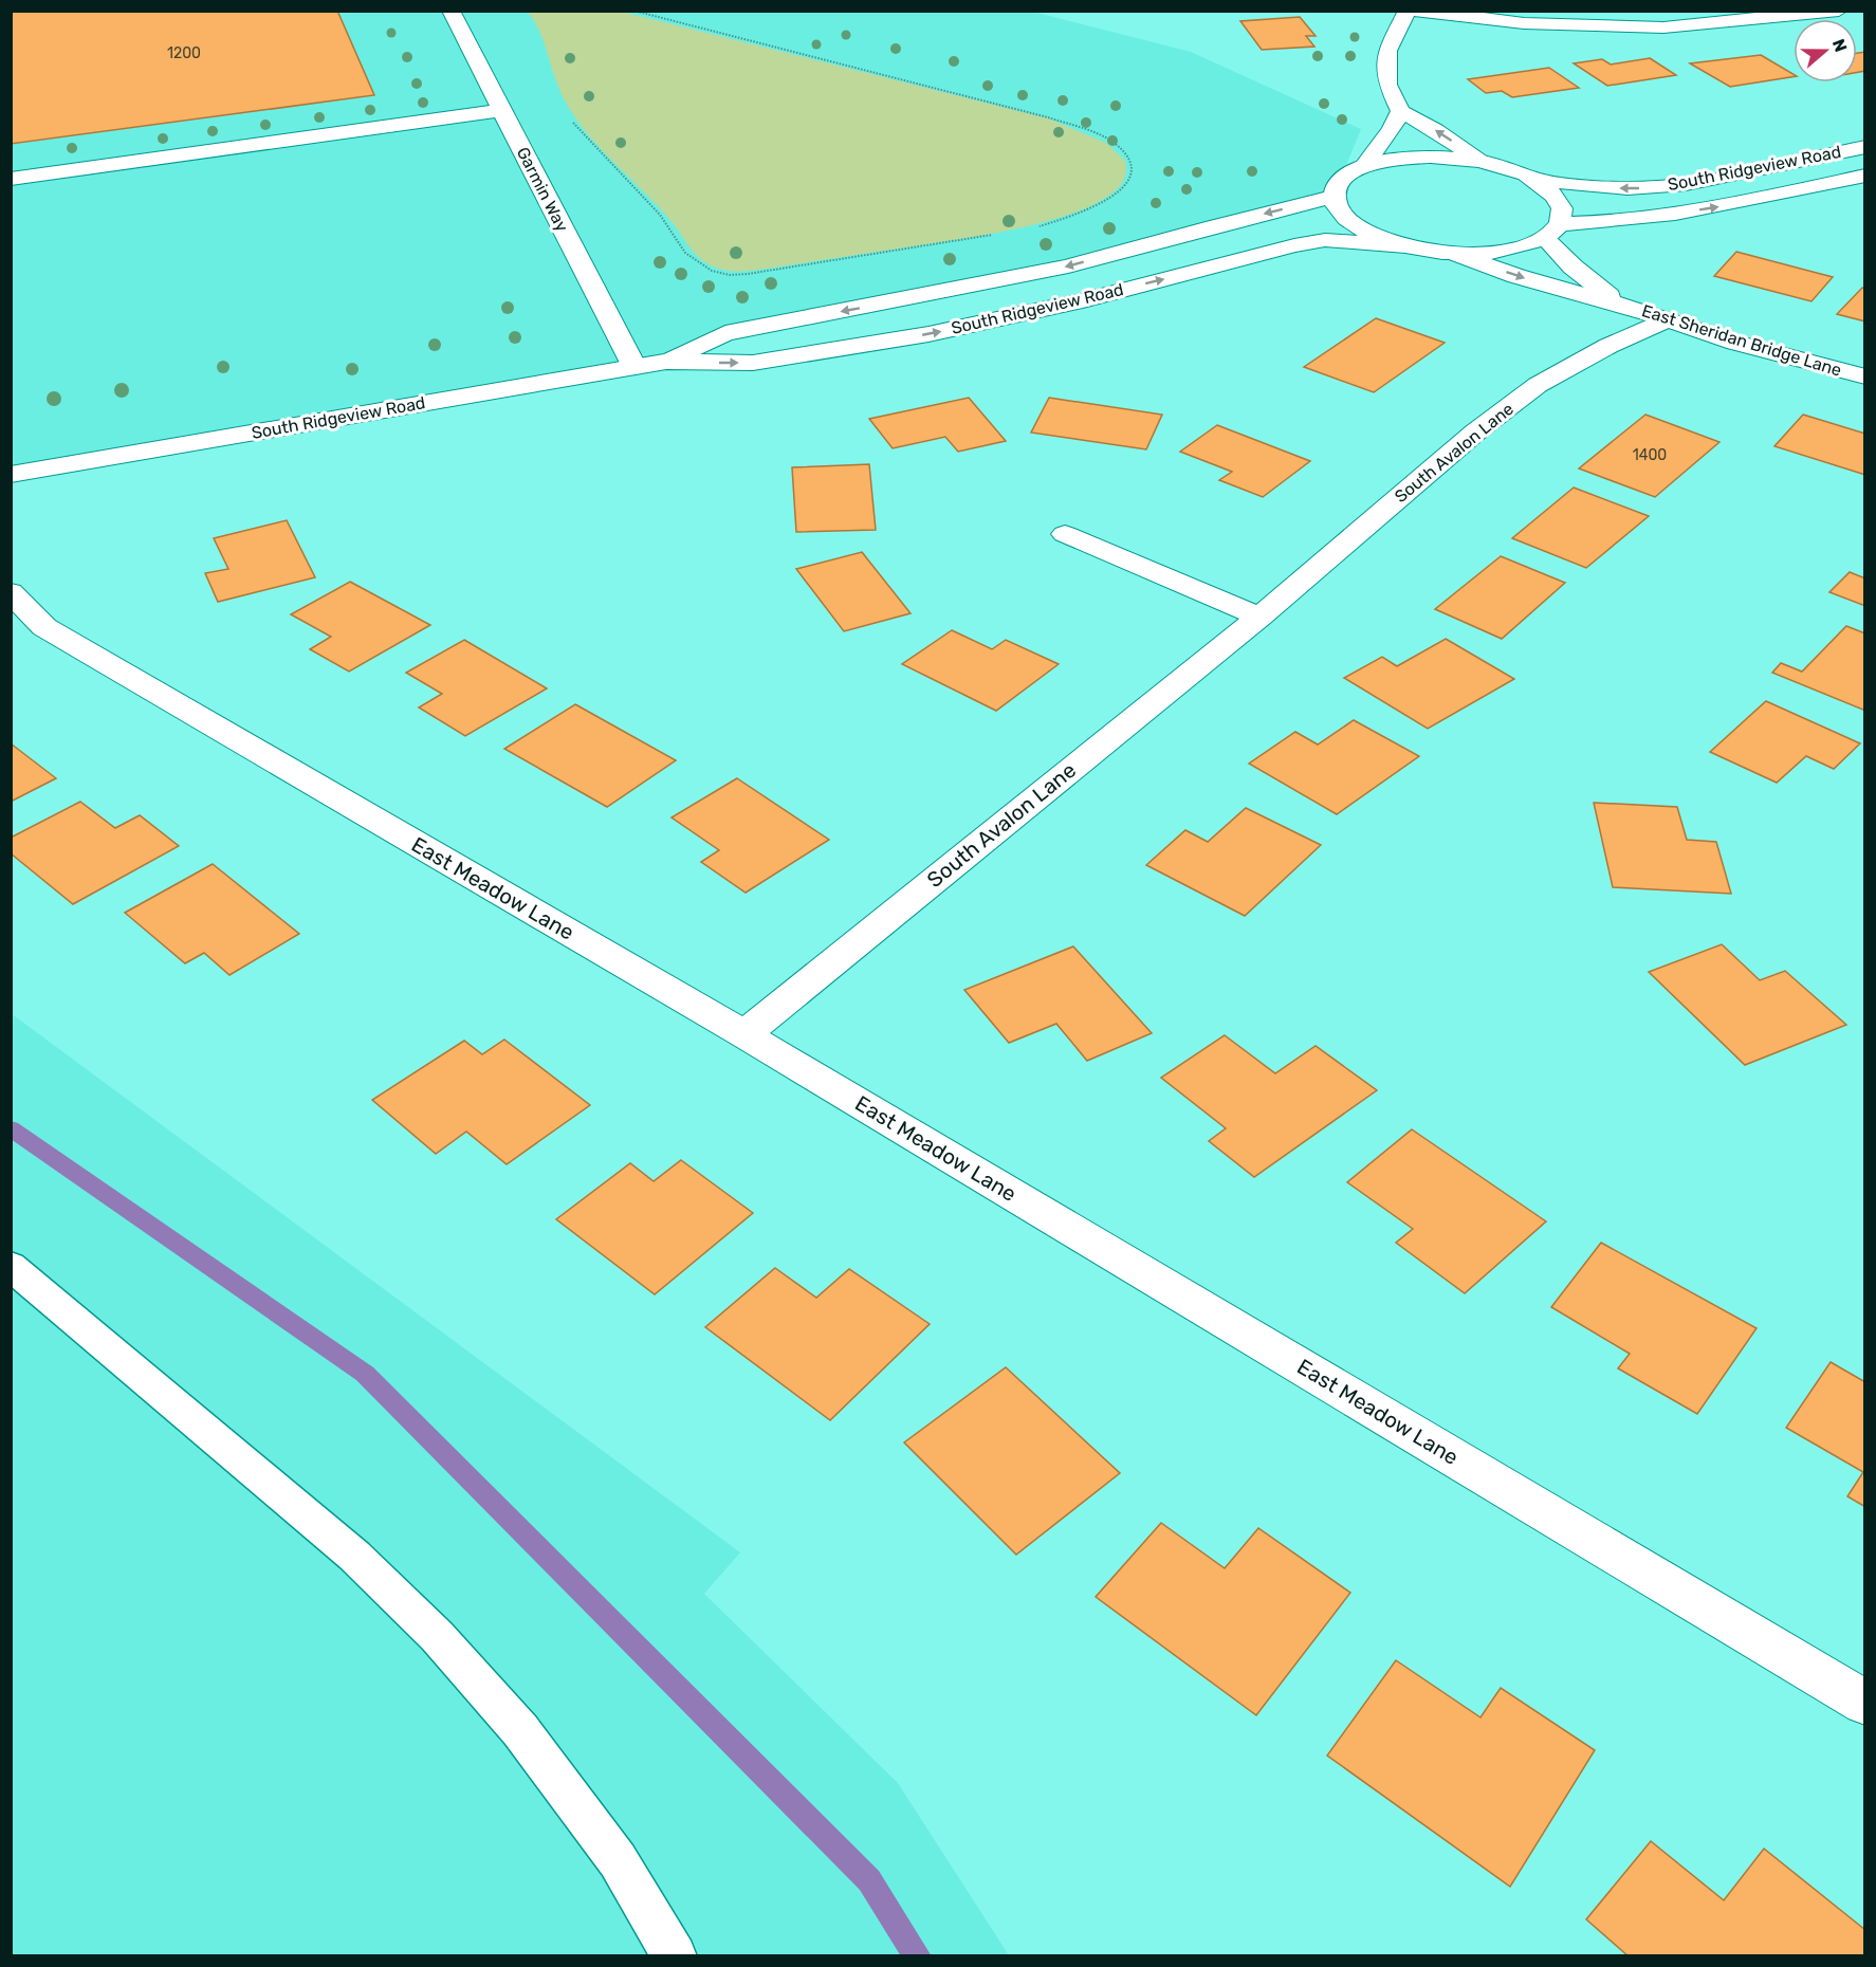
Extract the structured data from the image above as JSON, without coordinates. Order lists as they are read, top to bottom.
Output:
{
  "streets": {
    "street": [
      "South Ridgeview Road",
      "Garmin Way",
      "East Sheridan Bridge Lane",
      "South Avalon Lane",
      "East Meadow Lane"
    ]
  },
  "crossings": [
    ["South Ridgeview Road", "Garmin Way"],
    ["South Ridgeview Road", "East Sheridan Bridge Lane"],
    ["East Sheridan Bridge Lane", "South Avalon Lane"],
    ["South Avalon Lane", "East Meadow Lane"]
  ],
  "house_numbers": ["1200", "1400"],
  "north": "right"
}
